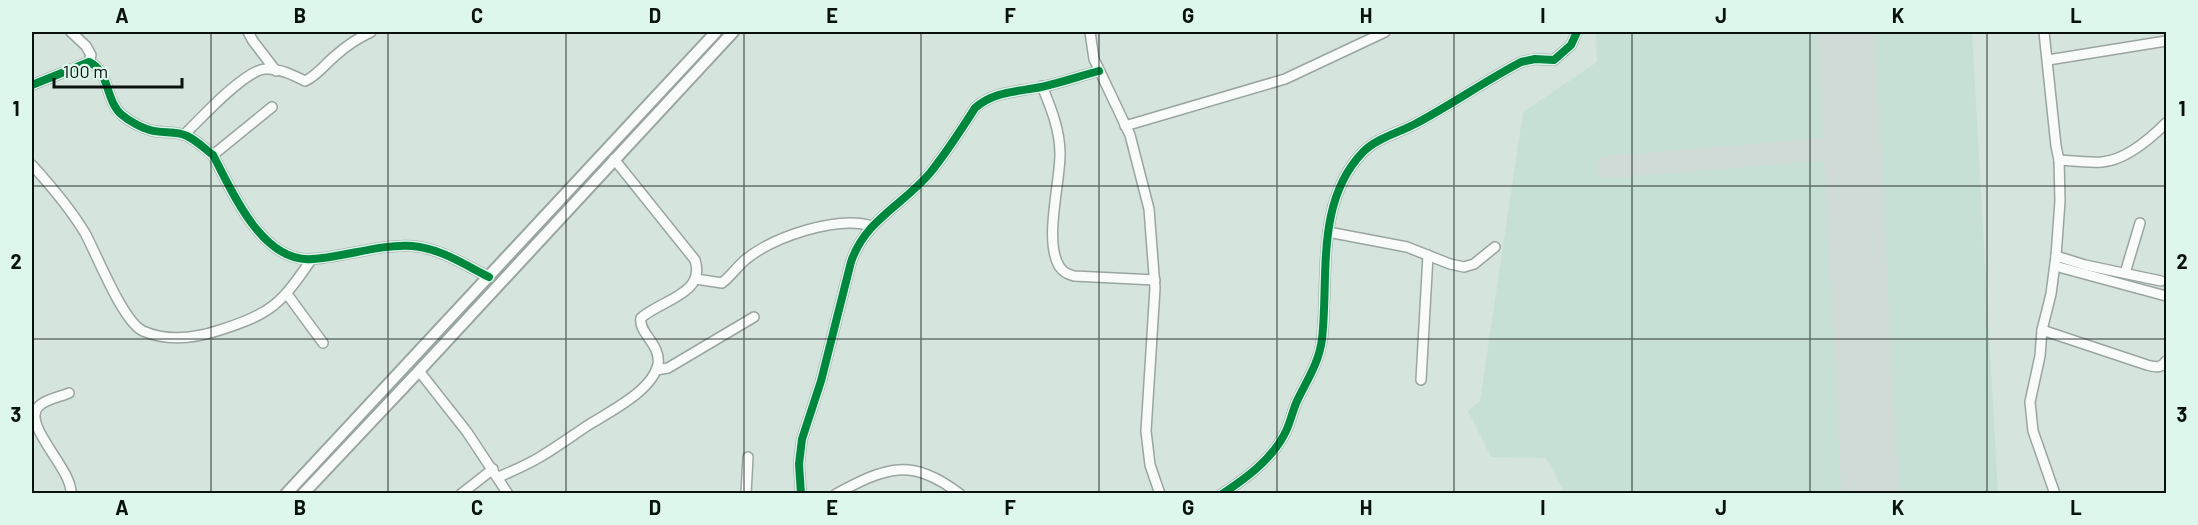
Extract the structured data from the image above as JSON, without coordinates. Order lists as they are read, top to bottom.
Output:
{
  "scale_bar": "100 m",
  "grid": {
    "columns": [
      "A",
      "B",
      "C",
      "D",
      "E",
      "F",
      "G",
      "H",
      "I",
      "J",
      "K",
      "L"
    ],
    "rows": ["1", "2", "3"]
  }
}
